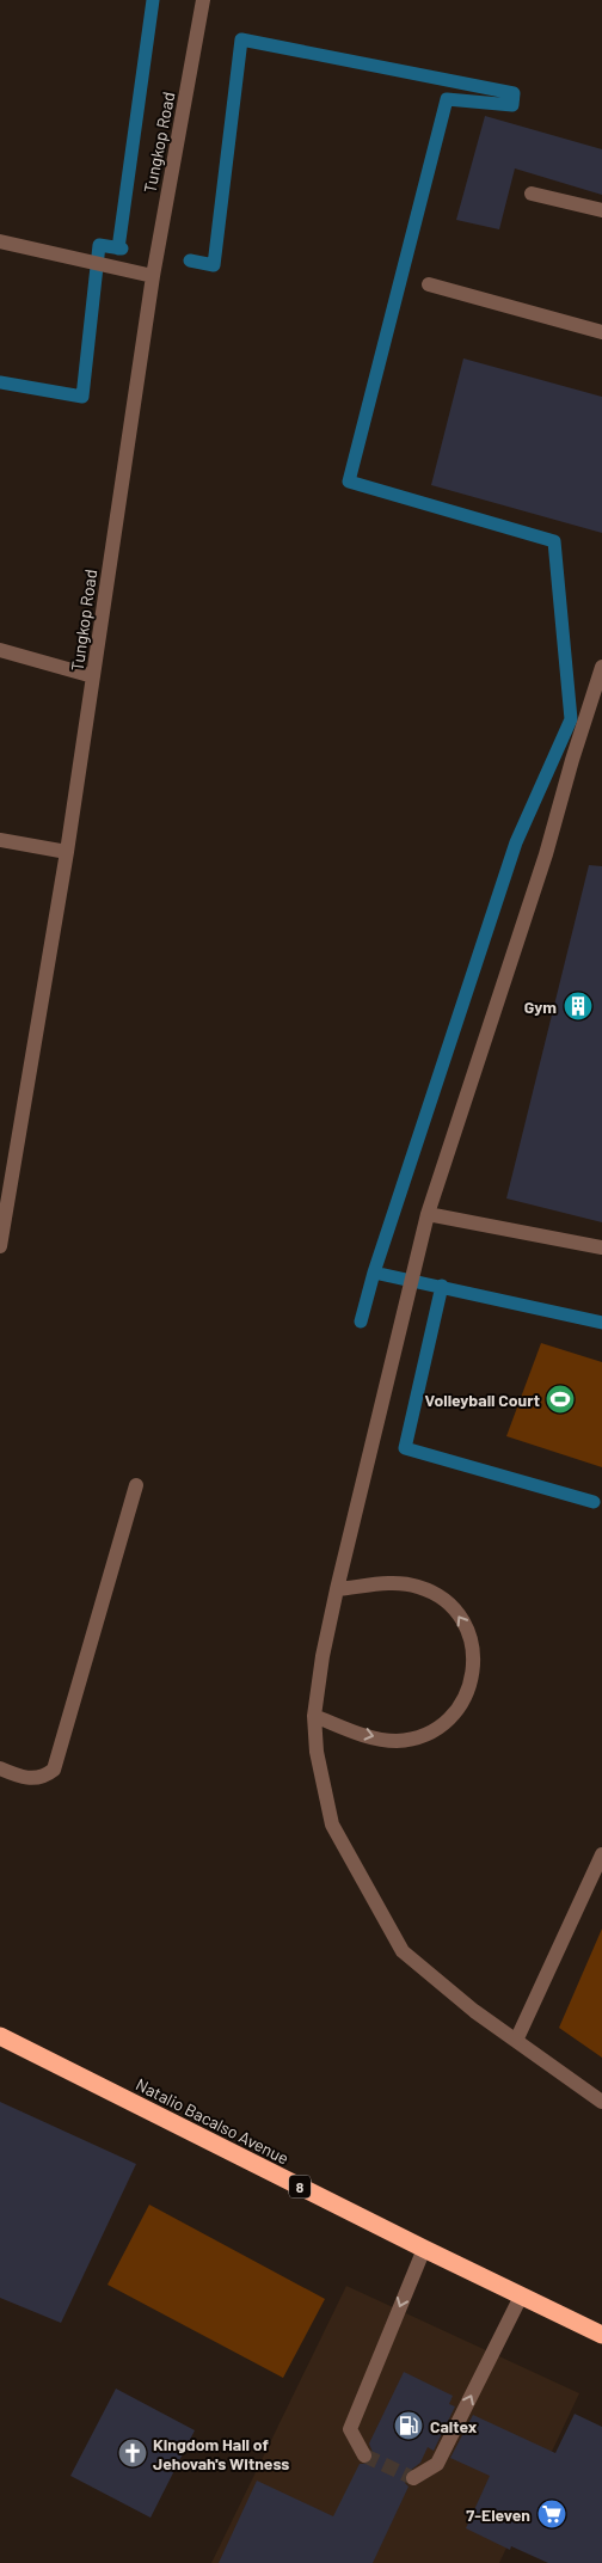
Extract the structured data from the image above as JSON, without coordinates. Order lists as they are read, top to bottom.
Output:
{
  "streets": {
    "highway": ["Natalio Bacalso Avenue", "8"],
    "street": ["Tungkop Road"]
  },
  "places": {
    "building": ["Gym"],
    "sports": ["Volleyball Court"],
    "fuel station": ["Caltex"],
    "church": ["Kingdom Hall of Jehovah's Witness"],
    "supermarket": ["7-Eleven"]
  }
}
